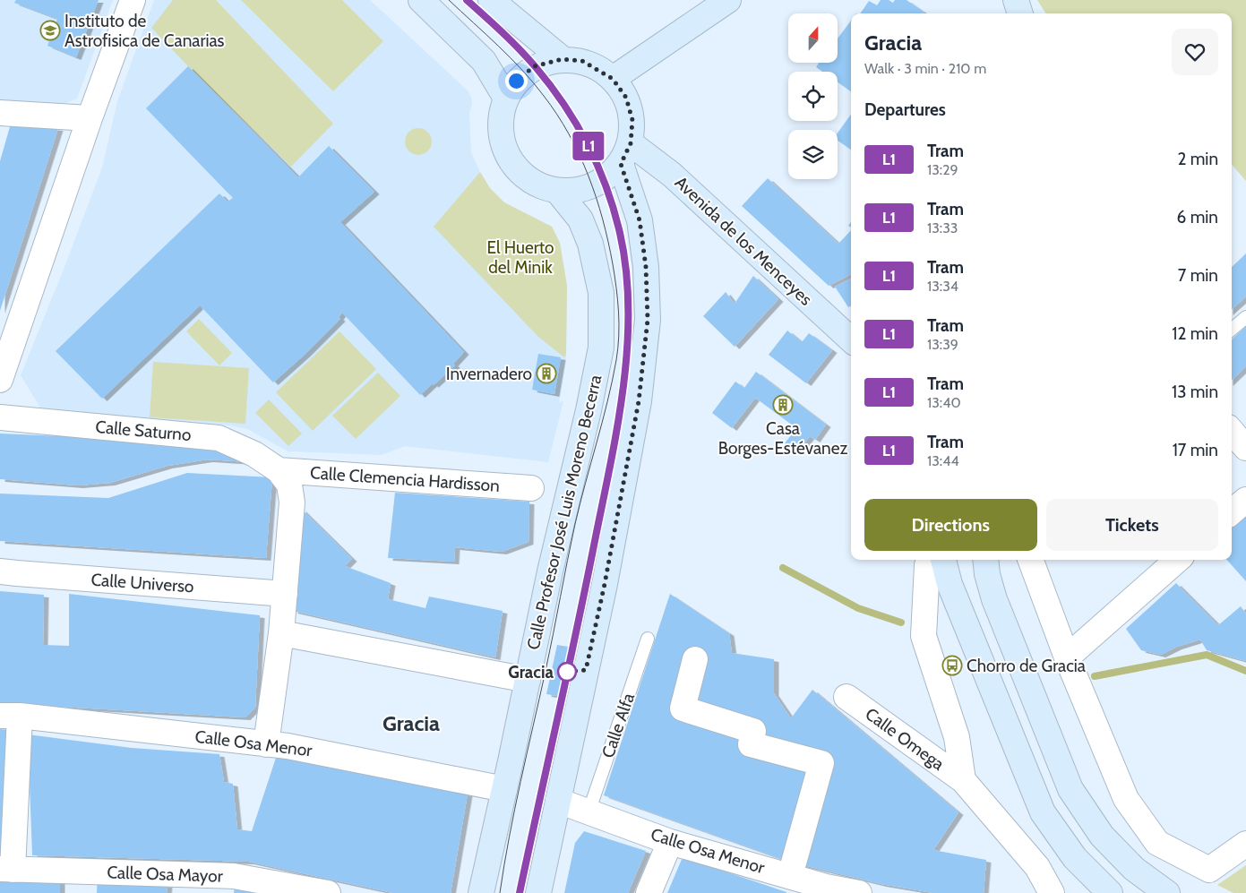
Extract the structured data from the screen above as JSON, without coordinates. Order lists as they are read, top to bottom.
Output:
{
  "streets": {
    "main road": ["Avenida de los Menceyes", "Calle Profesor José Luis Moreno Becerra"],
    "street": [
      "Calle Saturno",
      "Calle Clemencia Hardisson",
      "Calle Universo",
      "Calle Omega",
      "Calle Osa Menor",
      "Calle Osa Mayor"
    ],
    "lane": ["Calle Alfa"]
  },
  "crossings": [
    ["Avenida de los Menceyes", "Calle Profesor José Luis Moreno Becerra"],
    ["Calle Saturno", "Calle Clemencia Hardisson"],
    ["Calle Profesor José Luis Moreno Becerra", "Calle Osa Menor"],
    ["Calle Alfa", "Calle Osa Menor"]
  ],
  "districts": ["Gracia"],
  "parks": ["El Huerto del Minik"],
  "places": {
    "school or university": ["Instituto de Astrofisica de Canarias"],
    "building": ["Invernadero", "Casa Borges-Estévanez"],
    "bus stop": ["Chorro de Gracia"],
    "other": ["Gracia"]
  },
  "lines": ["tram line L1"],
  "north": "top",
  "page": {
    "on_map": "L1",
    "heading": [
      ["Gracia", "Walk · 3 min · 210 m"],
      "Departures"
    ],
    "list": [
      {
        "mark": "L1",
        "name": "Tram",
        "note": "13:29",
        "value": "2 min"
      },
      {
        "mark": "L1",
        "name": "Tram",
        "note": "13:33",
        "value": "6 min"
      },
      {
        "mark": "L1",
        "name": "Tram",
        "note": "13:34",
        "value": "7 min"
      },
      {
        "mark": "L1",
        "name": "Tram",
        "note": "13:39",
        "value": "12 min"
      },
      {
        "mark": "L1",
        "name": "Tram",
        "note": "13:40",
        "value": "13 min"
      },
      {
        "mark": "L1",
        "name": "Tram",
        "note": "13:44",
        "value": "17 min"
      }
    ],
    "buttons": ["Directions", "Tickets"]
  }
}
